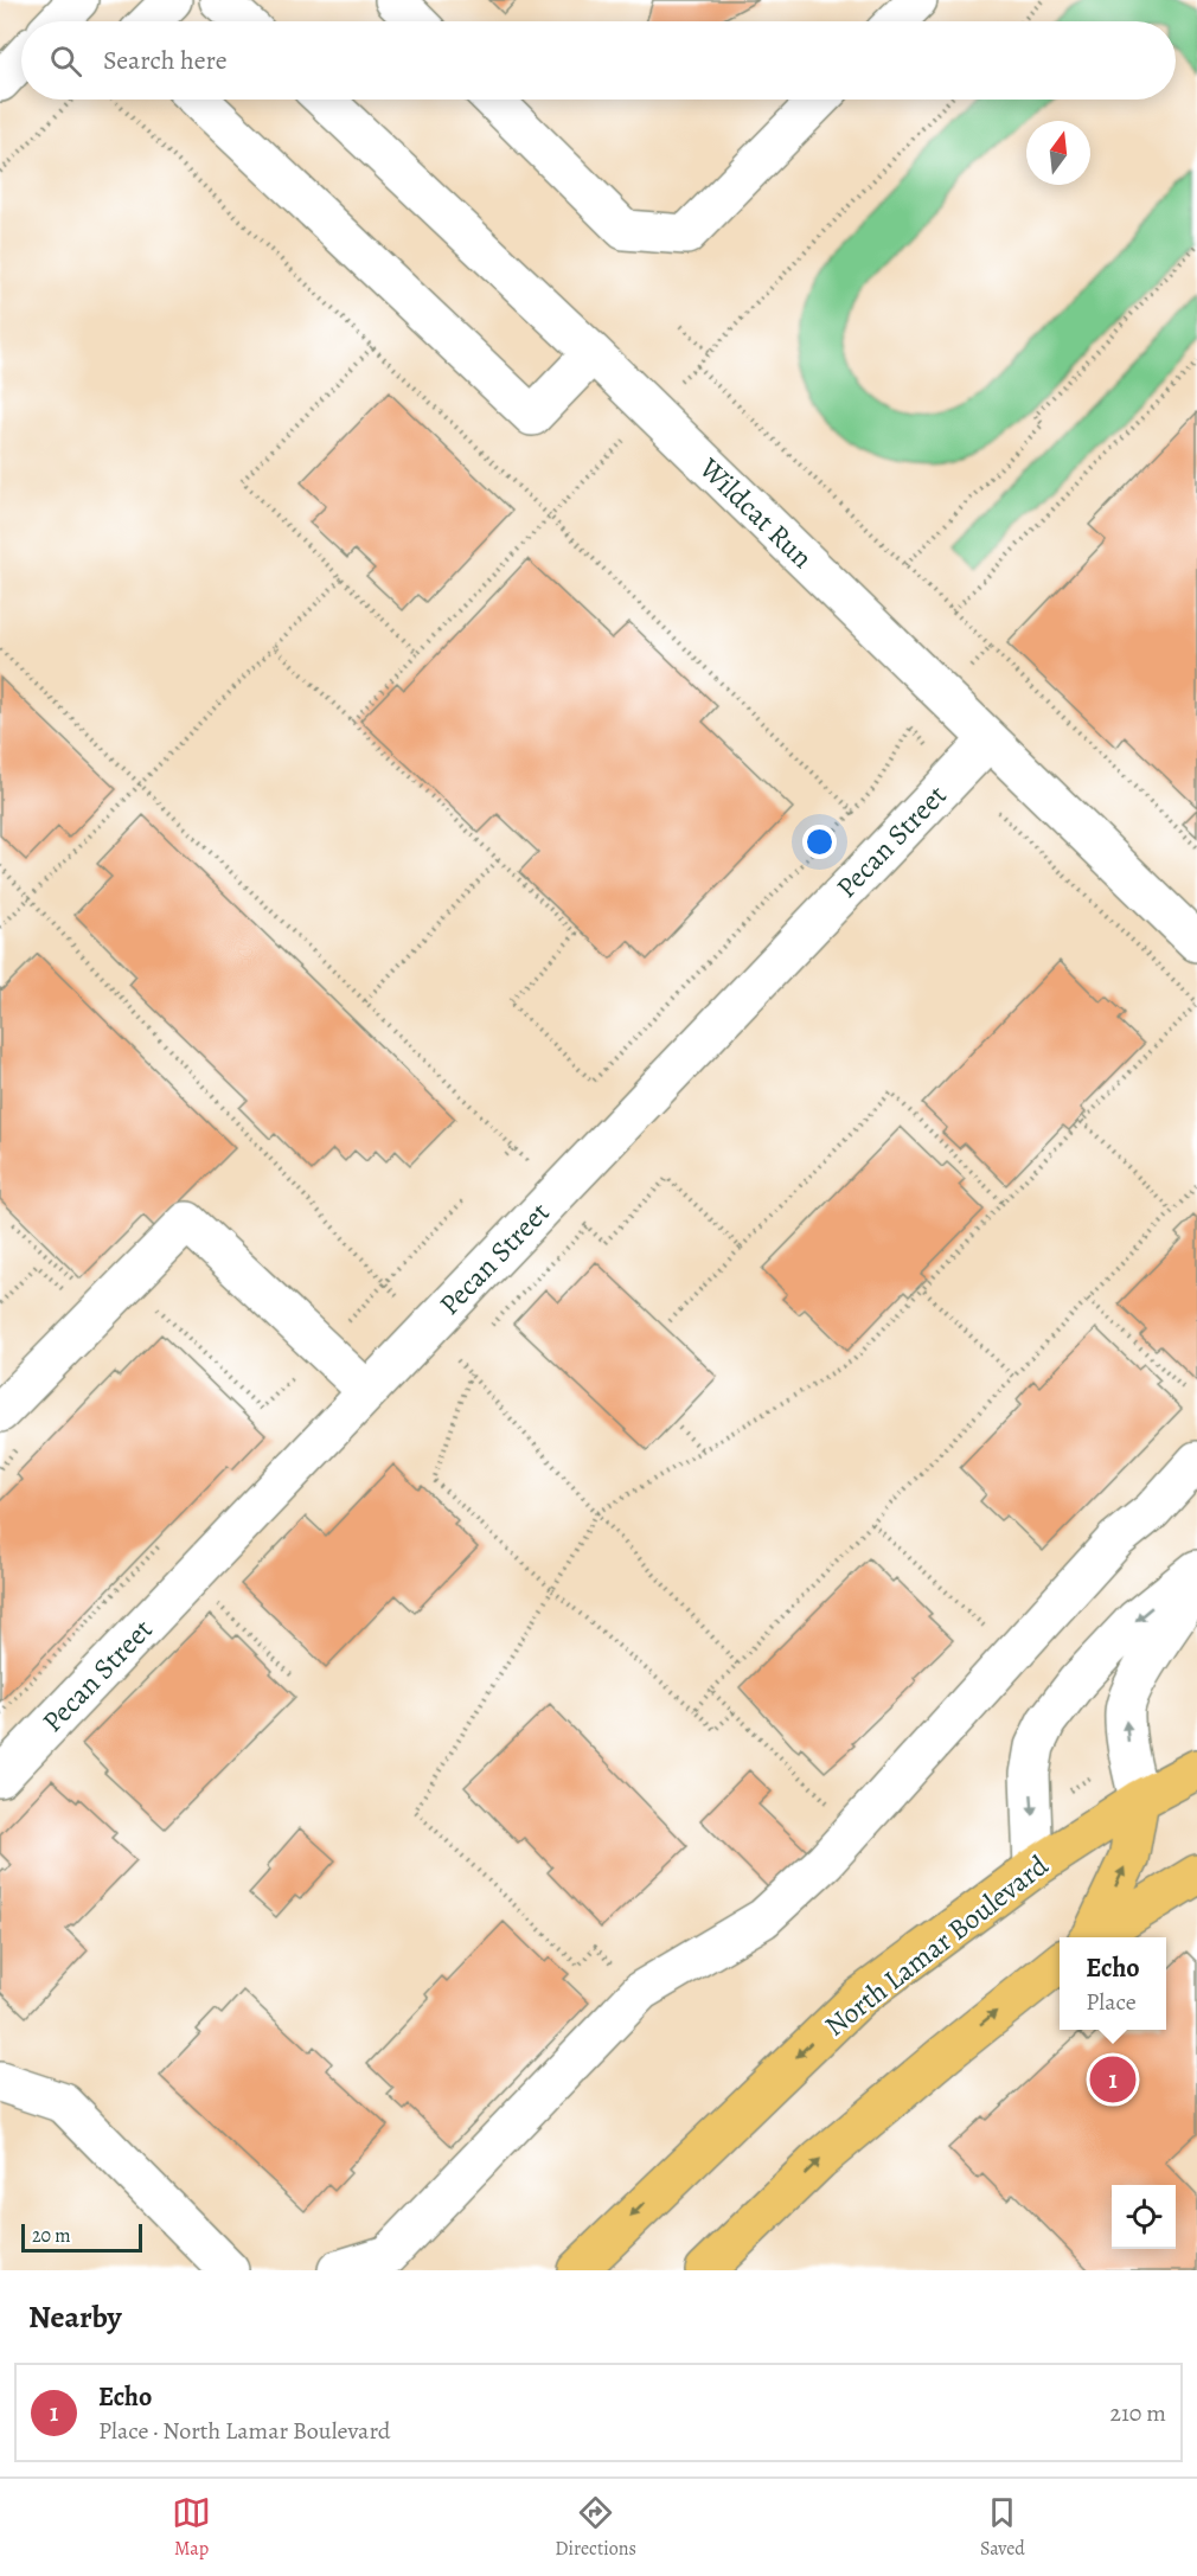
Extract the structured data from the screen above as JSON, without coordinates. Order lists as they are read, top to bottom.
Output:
{
  "streets": {
    "main road": ["North Lamar Boulevard"],
    "street": ["Wildcat Run", "Pecan Street"]
  },
  "crossings": [
    ["Wildcat Run", "Pecan Street"]
  ],
  "scale_bar": "20 m",
  "north": "top",
  "page": {
    "search": "Search here",
    "popup": ["Echo", "Place"],
    "pins": "1",
    "scale": "20 m",
    "heading": "Nearby",
    "list": [
      {
        "mark": "1",
        "name": "Echo",
        "note": "Place · North Lamar Boulevard",
        "value": "210 m"
      }
    ],
    "nav": ["Map", "Directions", "Saved"]
  }
}
